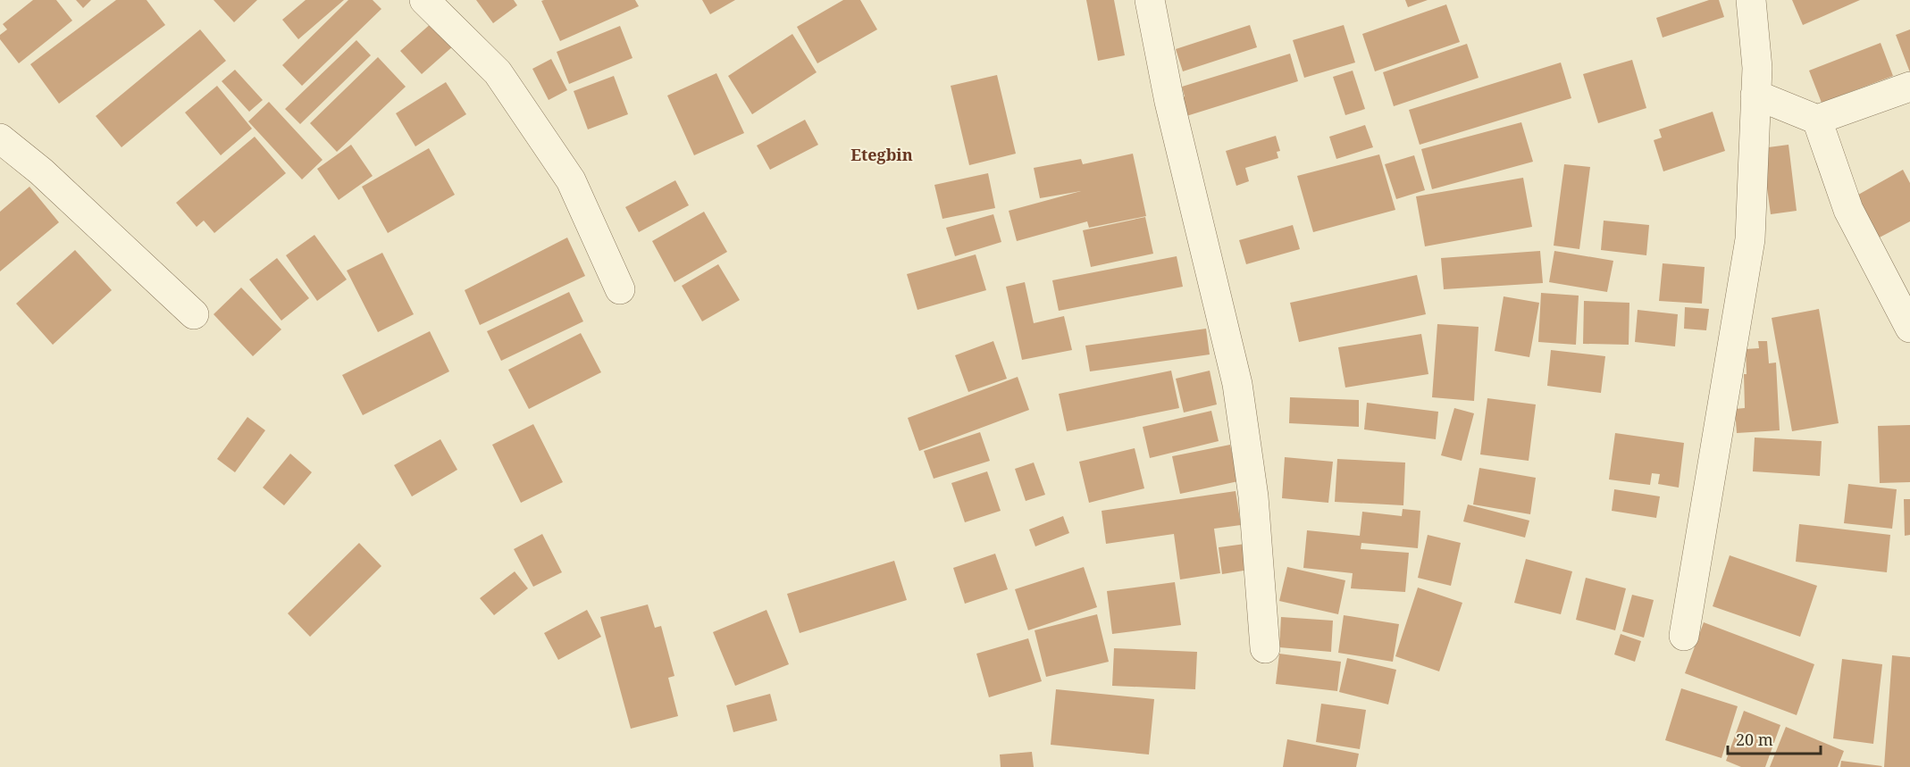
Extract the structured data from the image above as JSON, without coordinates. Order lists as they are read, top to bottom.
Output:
{
  "districts": ["Etegbin"],
  "scale_bar": "20 m"
}
